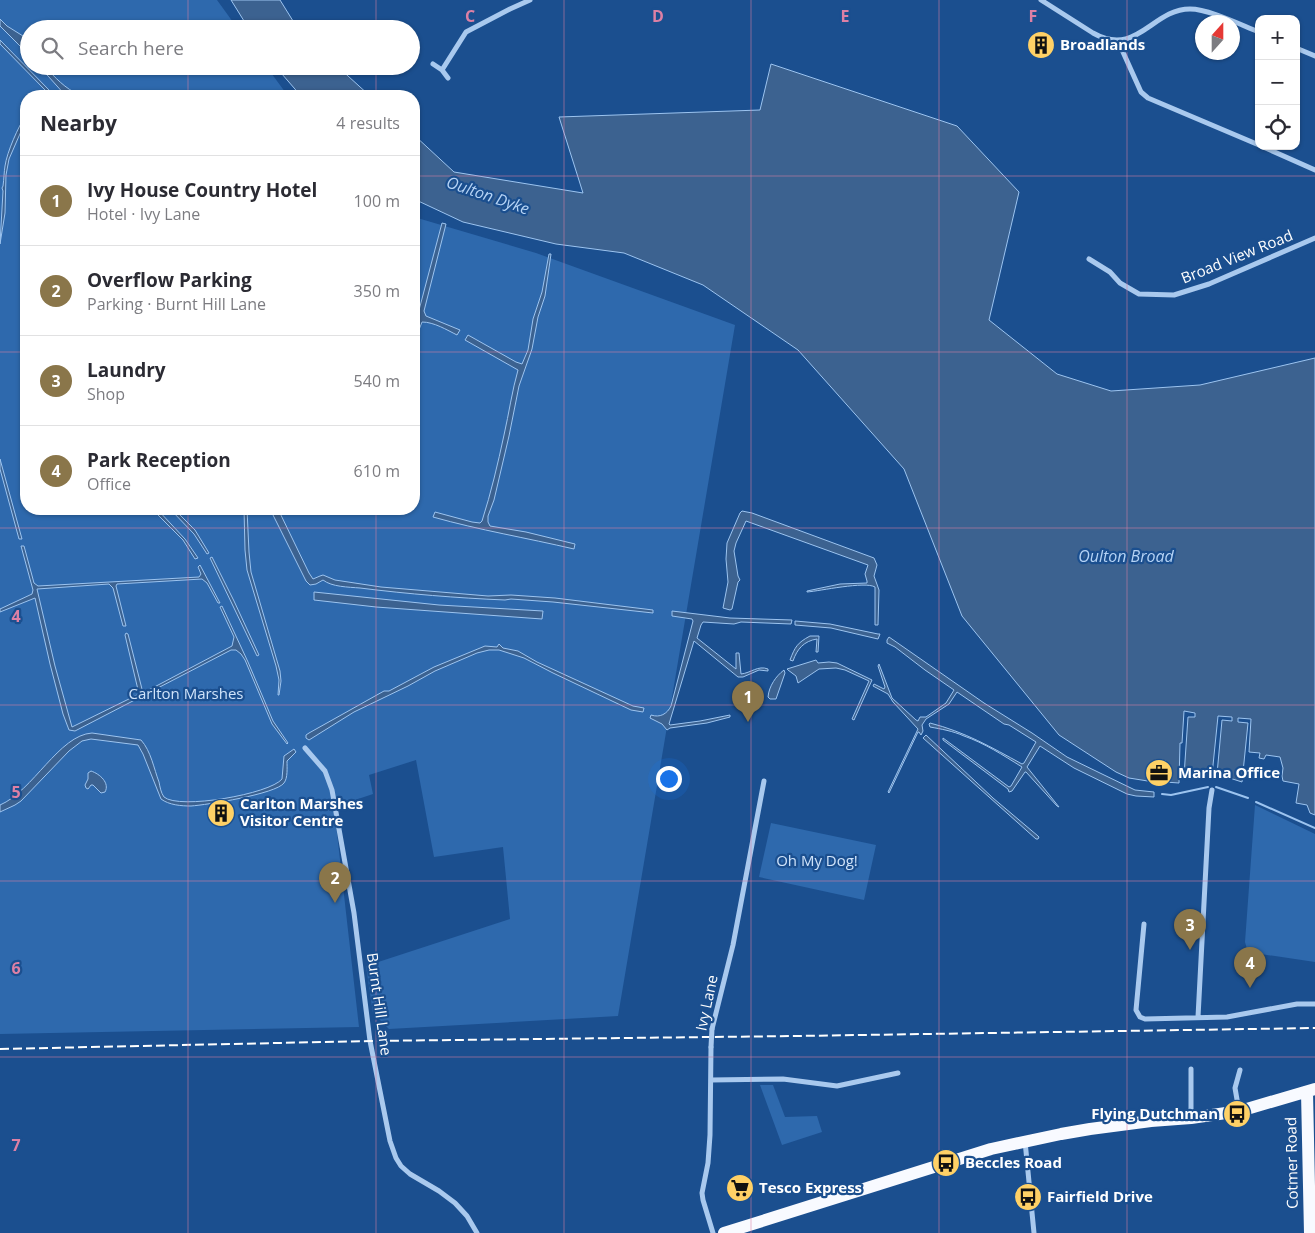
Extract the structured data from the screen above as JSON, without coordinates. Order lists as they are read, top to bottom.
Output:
{
  "streets": {
    "highway": ["Cotmer Road"],
    "street": ["Broad View Road", "Ivy Lane", "Burnt Hill Lane"]
  },
  "water": ["Oulton Dyke", "Oulton Broad"],
  "parks": ["Carlton Marshes", "Oh My Dog!"],
  "places": {
    "building": ["Broadlands", "Carlton Marshes Visitor Centre"],
    "office": ["Marina Office"],
    "bus stop": ["Flying Dutchman", "Beccles Road", "Fairfield Drive"],
    "supermarket": ["Tesco Express"]
  },
  "north": "top",
  "page": {
    "map_buttons": ["+", "−"],
    "search": "Search here",
    "heading": ["Nearby", "4 results"],
    "list": [
      {
        "mark": "1",
        "name": "Ivy House Country Hotel",
        "note": "Hotel · Ivy Lane",
        "value": "100 m"
      },
      {
        "mark": "2",
        "name": "Overflow Parking",
        "note": "Parking · Burnt Hill Lane",
        "value": "350 m"
      },
      {
        "mark": "3",
        "name": "Laundry",
        "note": "Shop",
        "value": "540 m"
      },
      {
        "mark": "4",
        "name": "Park Reception",
        "note": "Office",
        "value": "610 m"
      }
    ],
    "pins": [
      "1",
      "2",
      "3",
      "4"
    ]
  },
  "grid": {
    "columns": [
      "C",
      "D",
      "E",
      "F"
    ],
    "rows": [
      "4",
      "5",
      "6",
      "7"
    ]
  }
}
